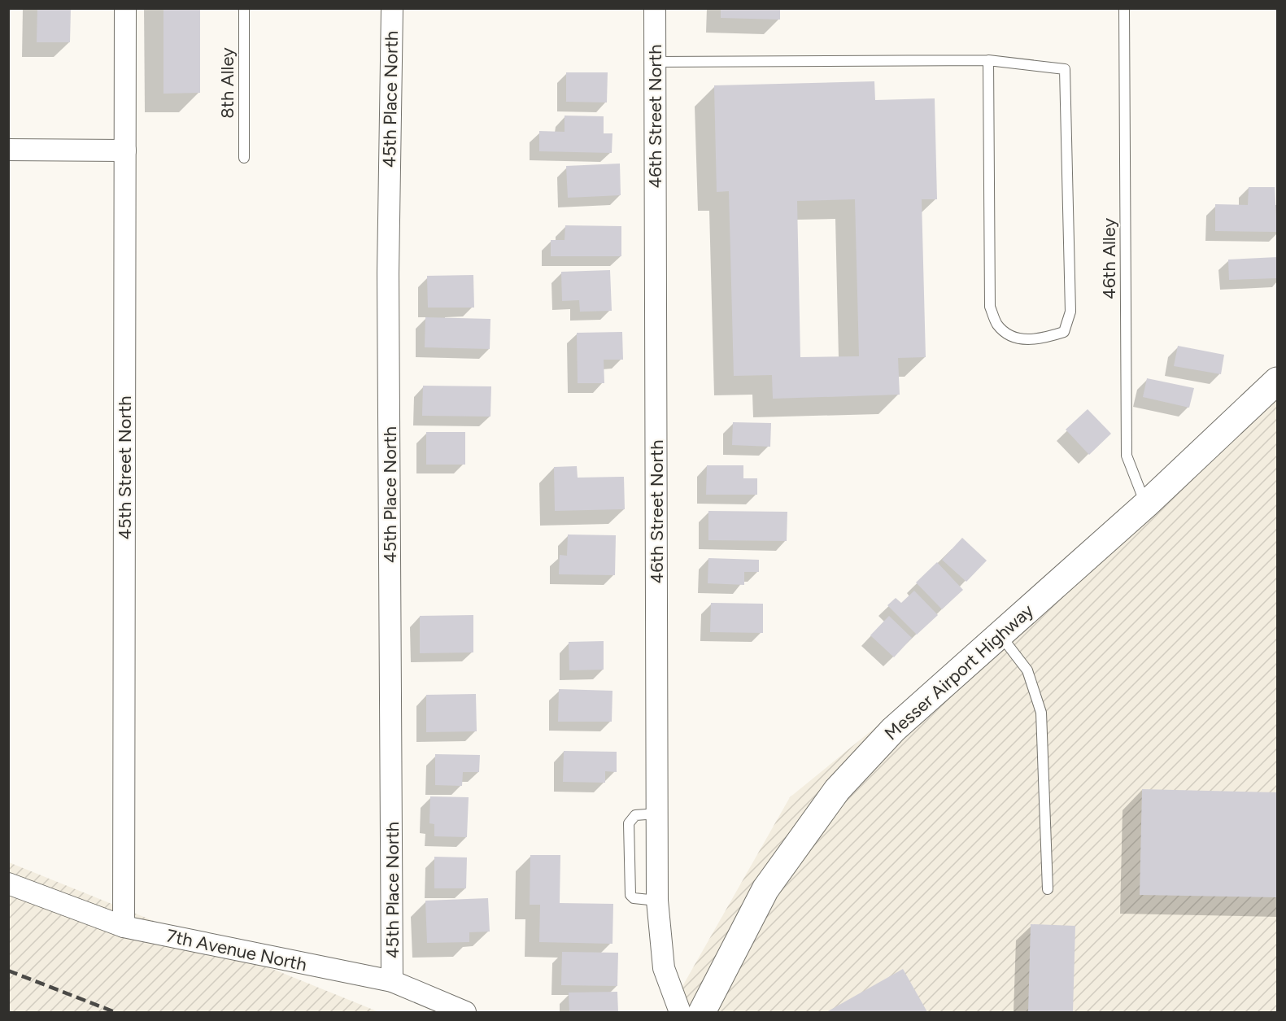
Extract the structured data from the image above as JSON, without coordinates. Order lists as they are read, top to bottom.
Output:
{
  "streets": {
    "main road": ["Messer Airport Highway"],
    "street": [
      "45th Place North",
      "46th Street North",
      "45th Street North",
      "7th Avenue North"
    ],
    "lane": ["8th Alley", "46th Alley"]
  },
  "crossings": [
    ["45th Place North", "7th Avenue North"],
    ["46th Alley", "Messer Airport Highway"],
    ["45th Street North", "7th Avenue North"]
  ]
}
